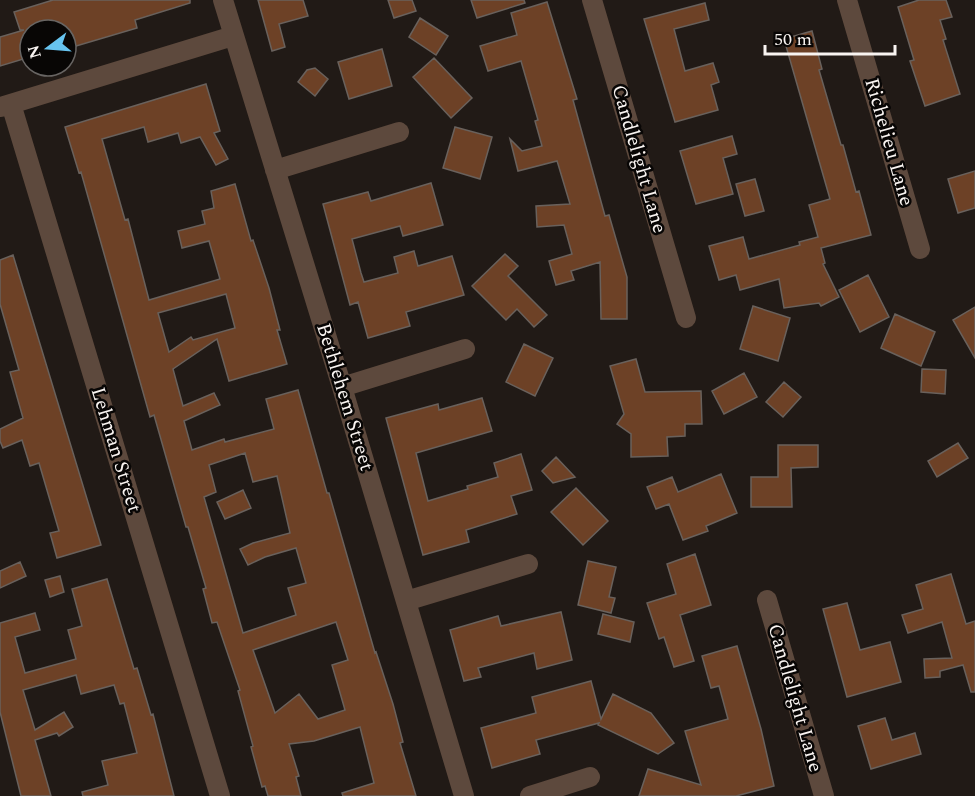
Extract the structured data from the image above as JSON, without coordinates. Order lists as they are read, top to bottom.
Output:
{
  "streets": {
    "street": [
      "Richelieu Lane",
      "Candlelight Lane",
      "Bethlehem Street",
      "Lehman Street"
    ]
  },
  "scale_bar": "50 m",
  "north": "left"
}
